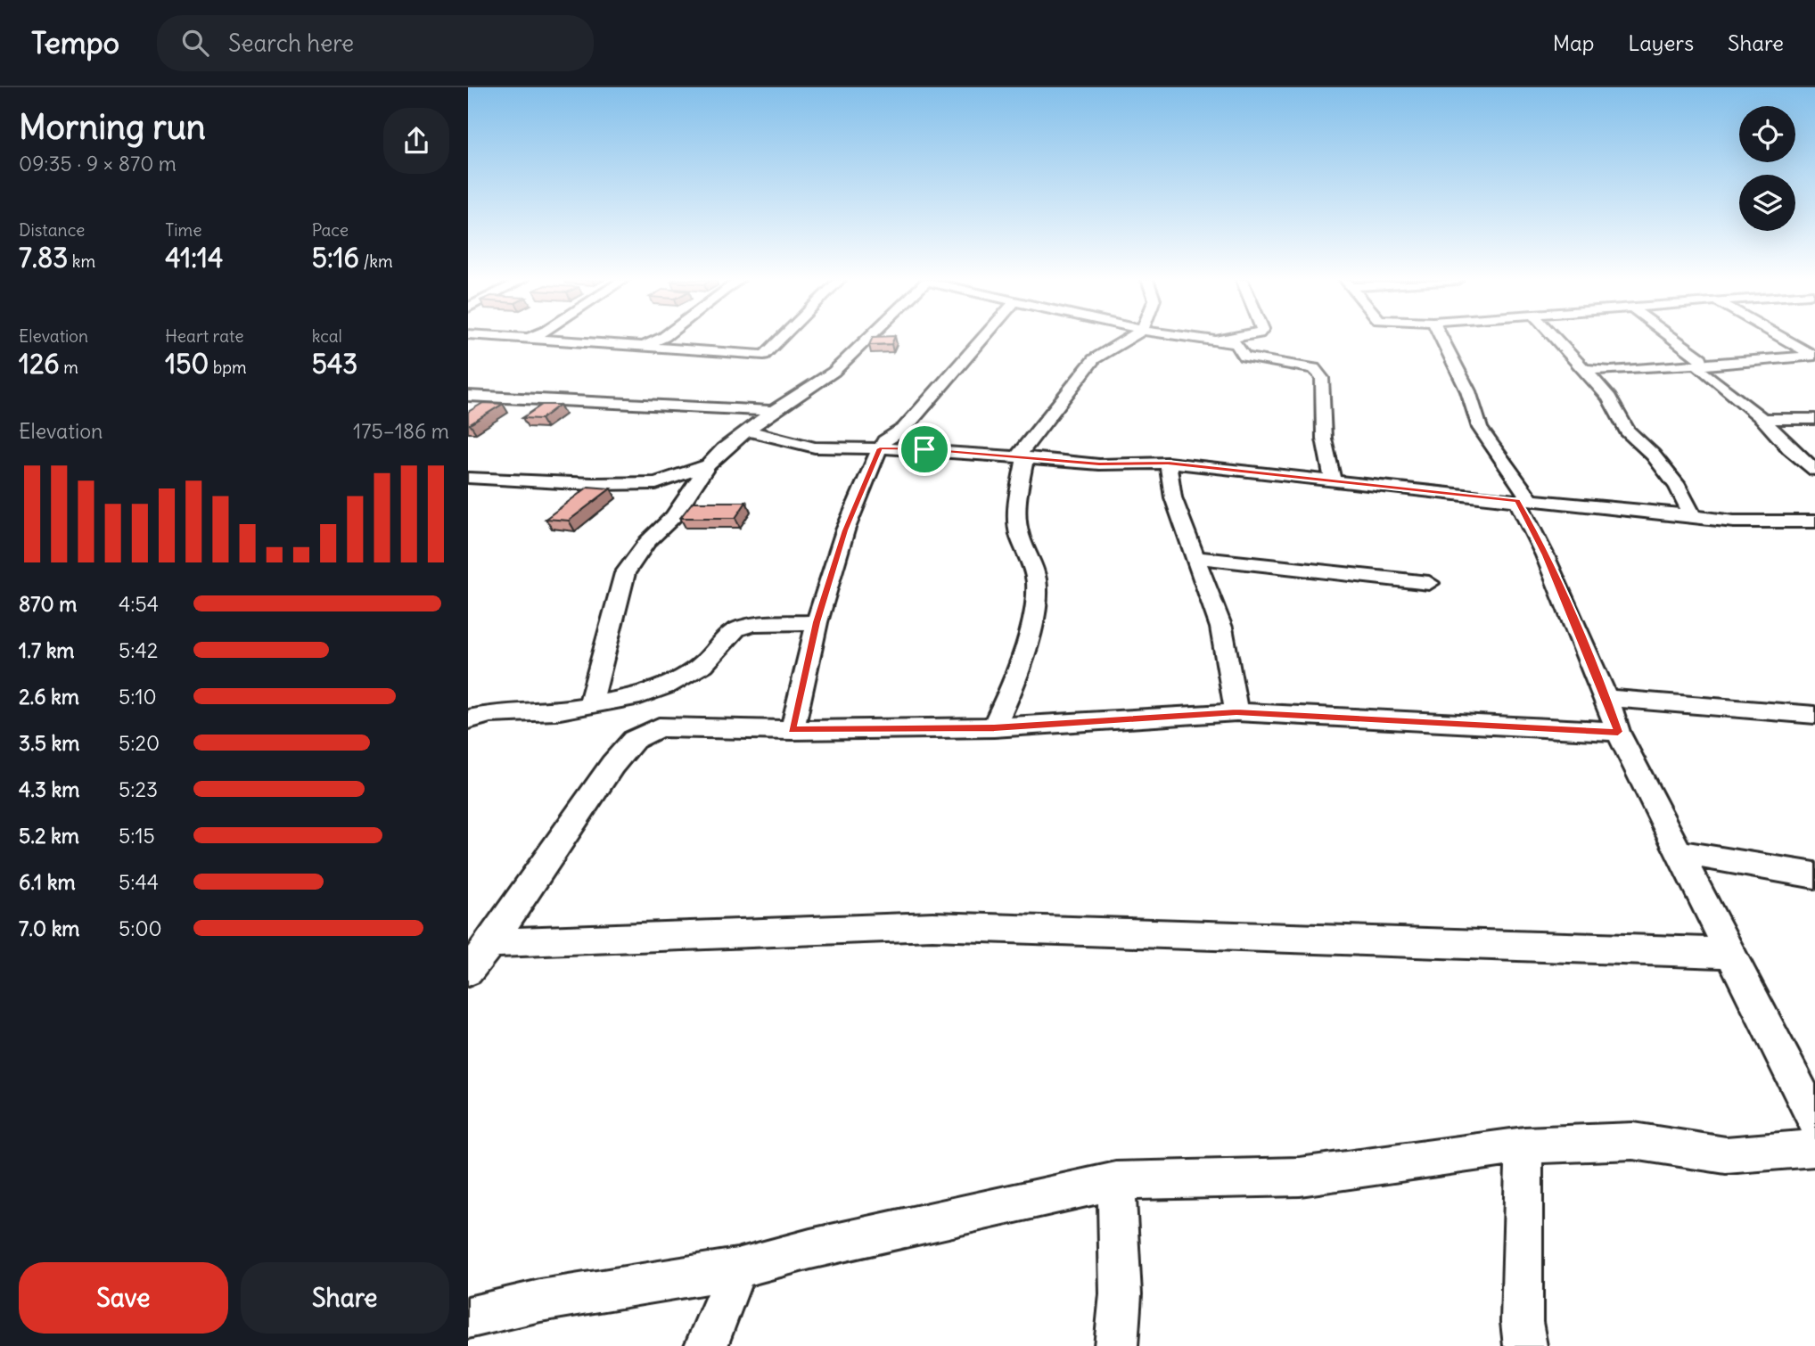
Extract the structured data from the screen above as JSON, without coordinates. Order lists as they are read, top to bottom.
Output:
{
  "page": {
    "header": "Tempo",
    "search": "Search here",
    "nav": ["Map", "Layers", "Share"],
    "heading": ["Morning run", "09:35 · 9 × 870 m"],
    "stats": [
      ["Distance", "7.83 km"],
      ["Time", "41:14"],
      ["Pace", "5:16 /km"],
      ["Elevation", "126 m"],
      ["Heart rate", "150 bpm"],
      ["kcal", "543"]
    ],
    "chart": ["Elevation", "175–186 m"],
    "list": [
      {
        "name": "870 m",
        "note": "4:54"
      },
      {
        "name": "1.7 km",
        "note": "5:42"
      },
      {
        "name": "2.6 km",
        "note": "5:10"
      },
      {
        "name": "3.5 km",
        "note": "5:20"
      },
      {
        "name": "4.3 km",
        "note": "5:23"
      },
      {
        "name": "5.2 km",
        "note": "5:15"
      },
      {
        "name": "6.1 km",
        "note": "5:44"
      },
      {
        "name": "7.0 km",
        "note": "5:00"
      }
    ],
    "buttons": ["Save", "Share"]
  }
}
